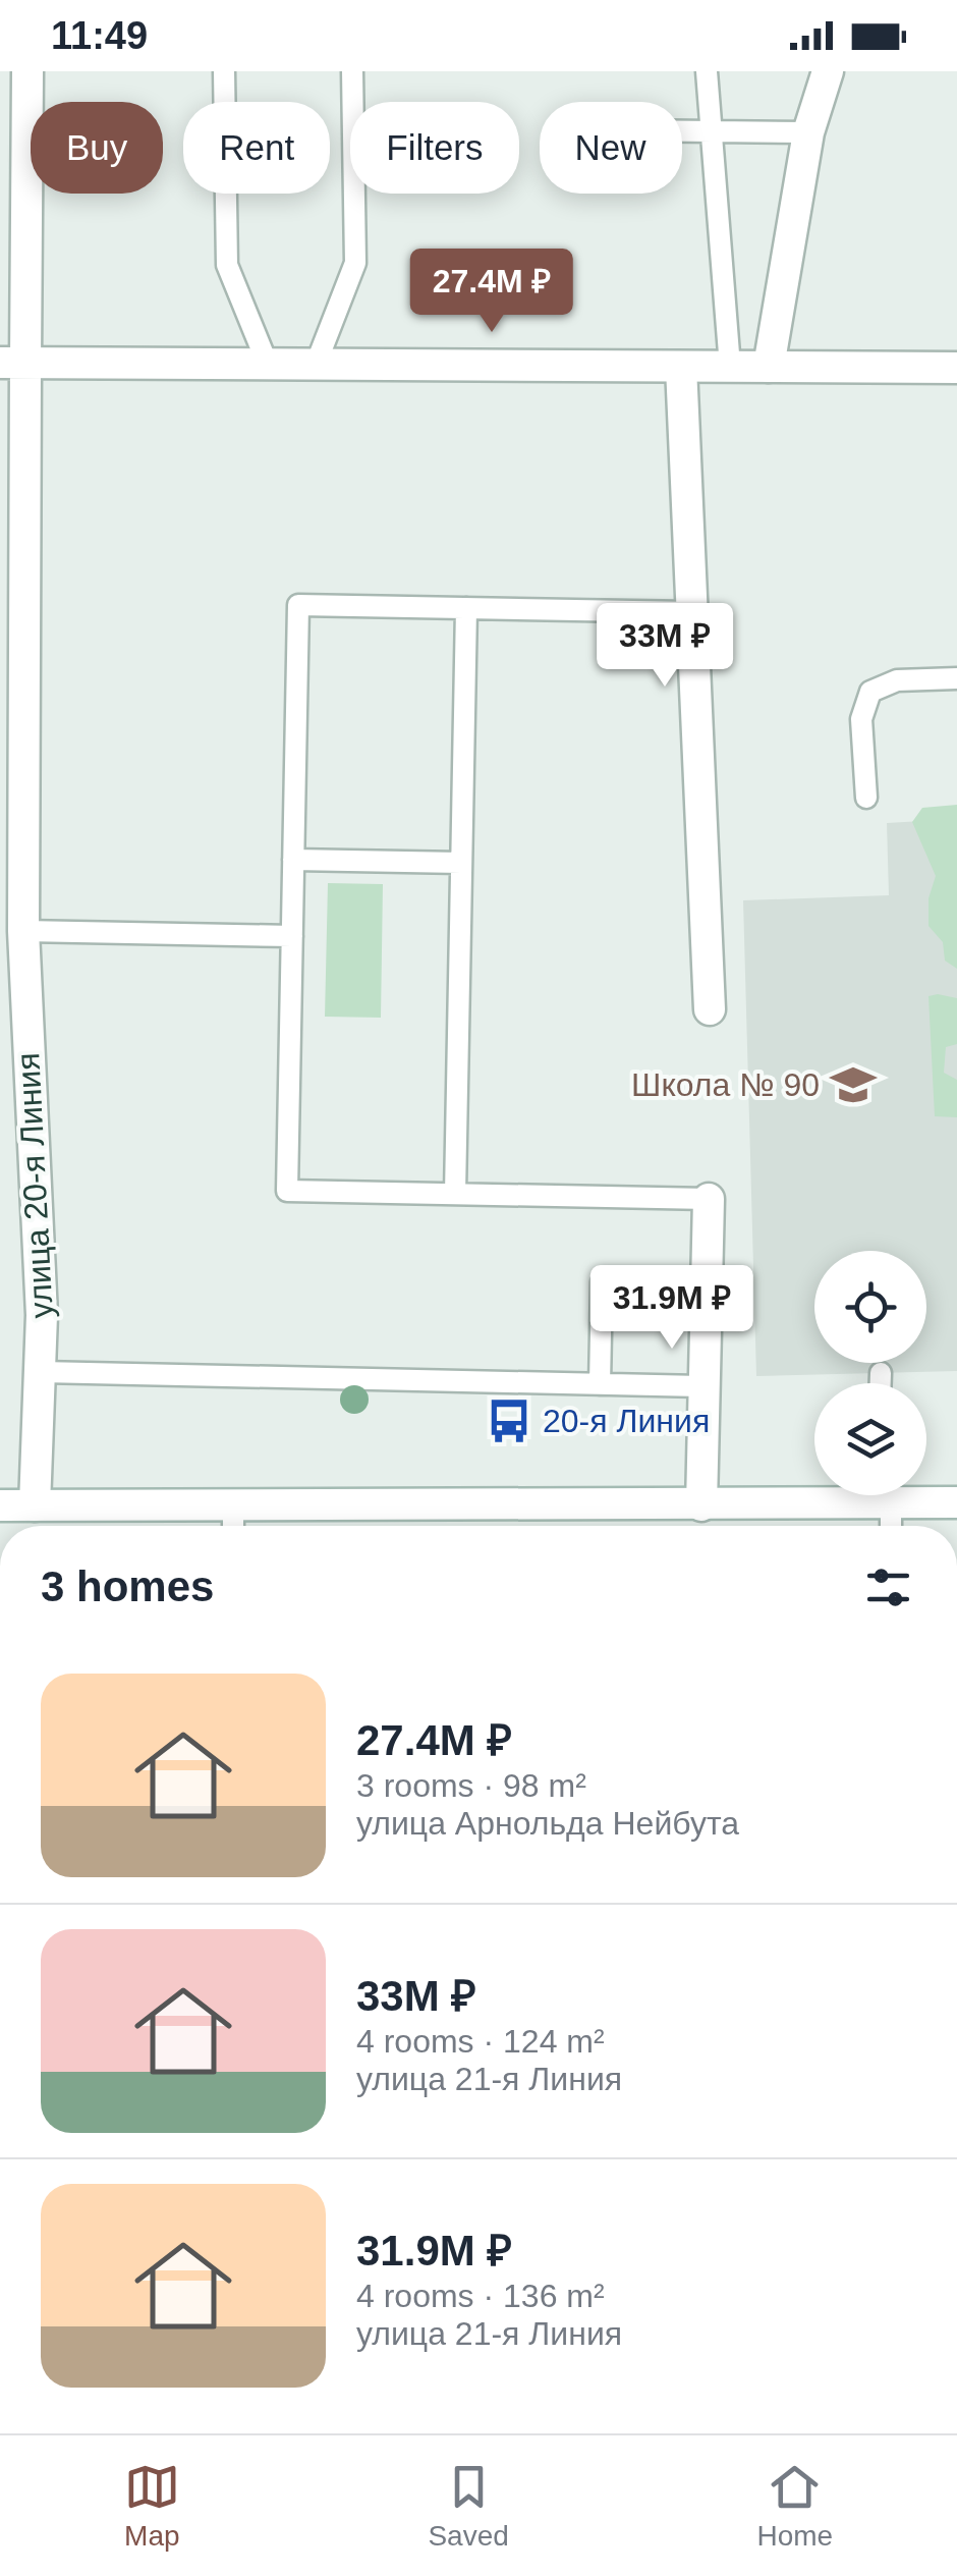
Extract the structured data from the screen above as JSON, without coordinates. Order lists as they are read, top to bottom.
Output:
{
  "streets": {
    "street": ["улица 20-я Линия"]
  },
  "places": {
    "school or university": ["Школа № 90"],
    "bus stop": ["20-я Линия"]
  },
  "page": {
    "status": "11:49",
    "chip": [
      "Buy",
      "Rent",
      "Filters",
      "New"
    ],
    "price": ["27.4M ₽", "33M ₽", "31.9M ₽"],
    "heading": "3 homes",
    "list": [
      {
        "name": "27.4M ₽",
        "note": "3 rooms · 98 m² · улица Арнольда Нейбута"
      },
      {
        "name": "33M ₽",
        "note": "4 rooms · 124 m² · улица 21-я Линия"
      },
      {
        "name": "31.9M ₽",
        "note": "4 rooms · 136 m² · улица 21-я Линия"
      }
    ],
    "tabs": ["Map", "Saved", "Home"]
  }
}
